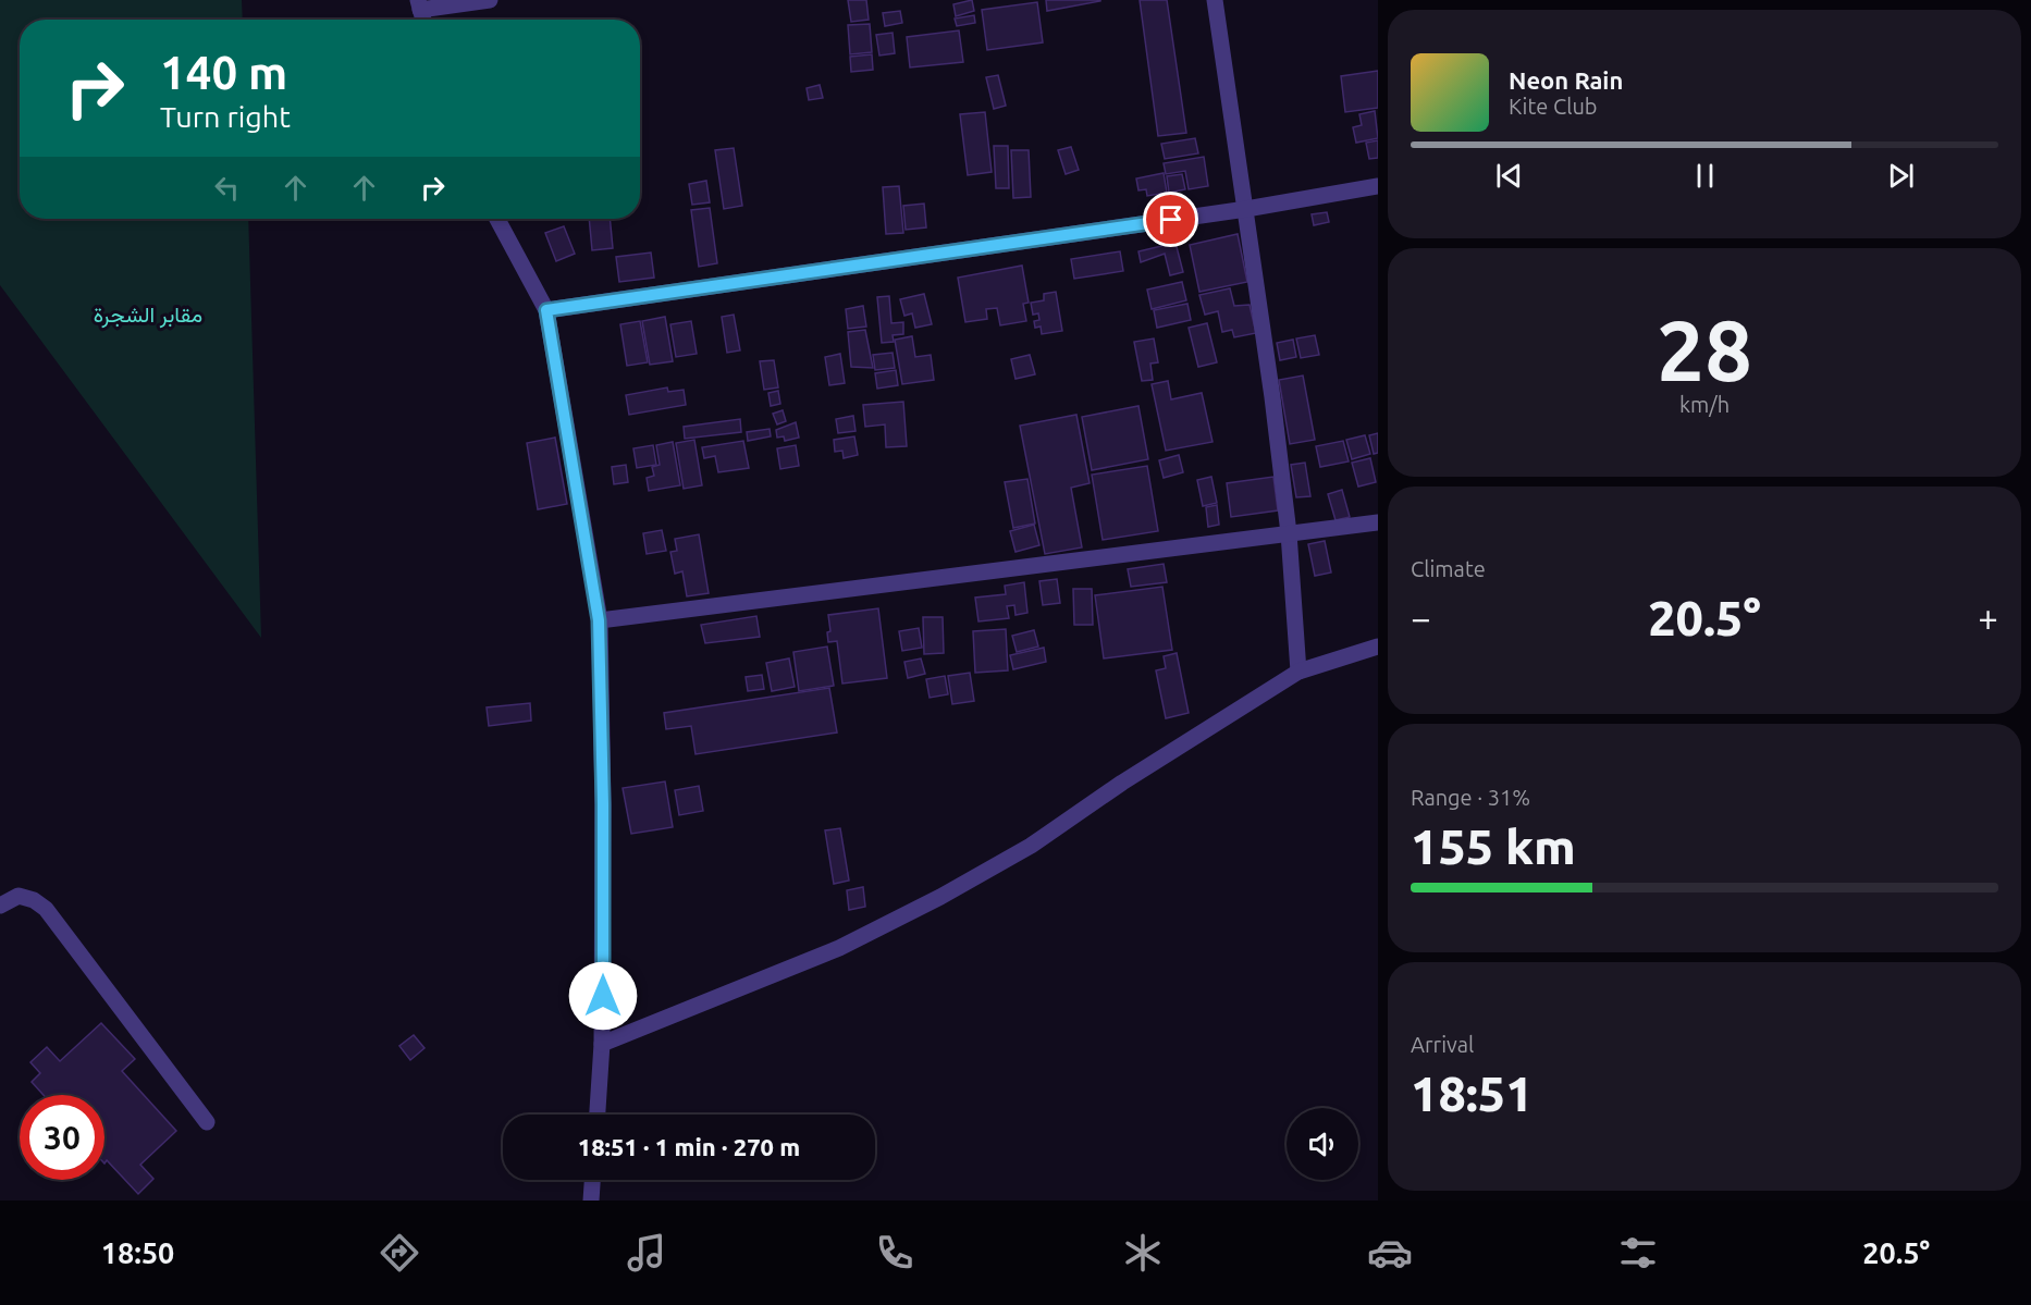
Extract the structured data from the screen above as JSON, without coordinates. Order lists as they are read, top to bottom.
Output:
{
  "parks": ["مقابر الشجرة"],
  "page": {
    "turn": ["140 m", "Turn right"],
    "song": ["Neon Rain", "Kite Club"],
    "tile": [
      ["28", "km/h"],
      "Climate",
      ["Range · 31%", "155 km"],
      ["Arrival", "18:51"]
    ],
    "heat": ["−", "20.5°", "+"],
    "limit": "30",
    "trip": "18:51 · 1 min · 270 m",
    "tabs": ["18:50", "20.5°"]
  }
}
